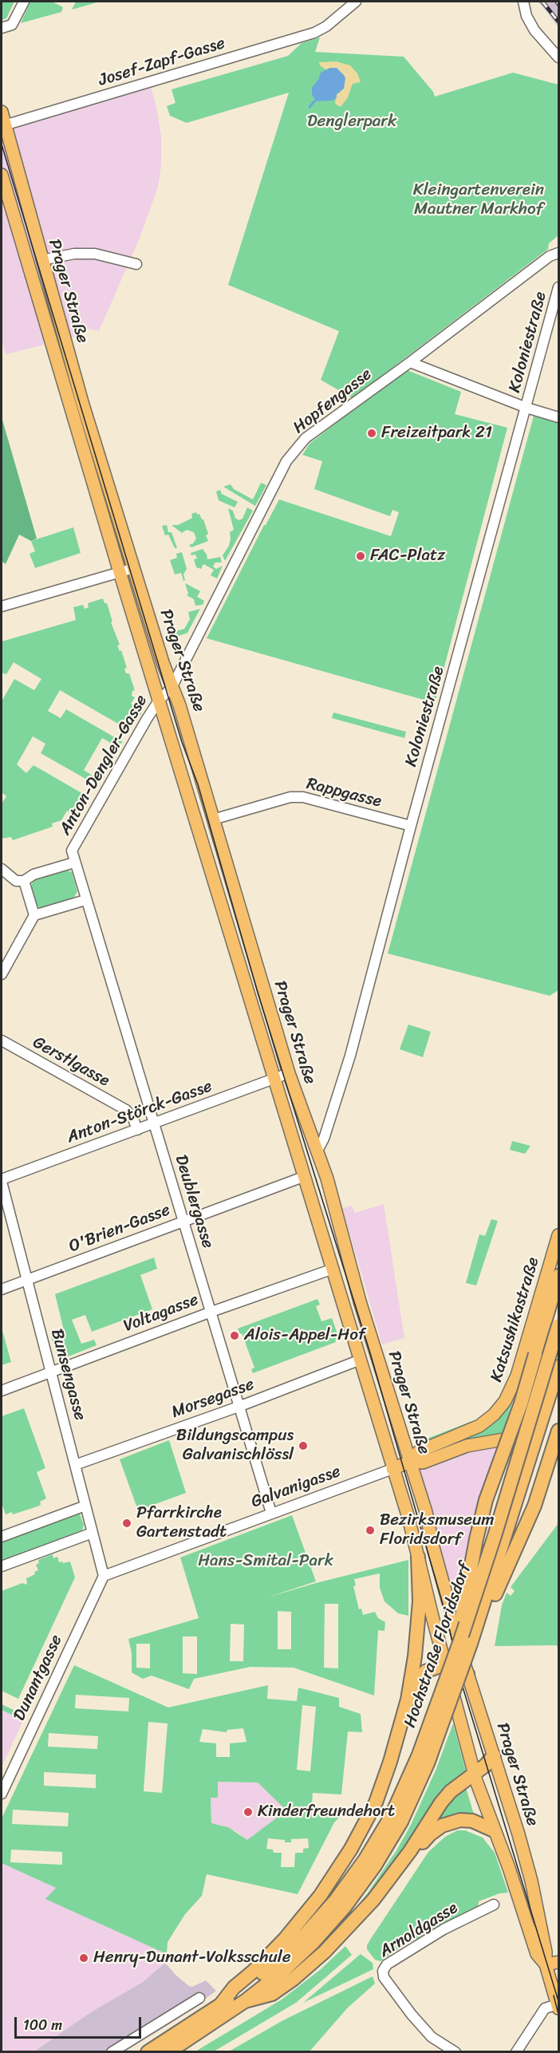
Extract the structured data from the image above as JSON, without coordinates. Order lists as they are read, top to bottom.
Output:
{
  "streets": {
    "highway": ["Hochstraße Floridsdorf"],
    "main road": ["Prager Straße", "Katsushikastraße"],
    "street": [
      "Josef-Zapf-Gasse",
      "Koloniestraße",
      "Hopfengasse",
      "Anton-Dengler-Gasse",
      "Rappgasse",
      "Gerstlgasse",
      "Anton-Störck-Gasse",
      "Deublergasse",
      "O'Brien-Gasse",
      "Voltagasse",
      "Bunsengasse",
      "Morsegasse",
      "Galvanigasse",
      "Dunantgasse",
      "Arnoldgasse"
    ]
  },
  "crossings": [
    ["Josef-Zapf-Gasse", "Prager Straße"],
    ["Prager Straße", "Koloniestraße"],
    ["Prager Straße", "Hopfengasse"],
    ["Prager Straße", "Anton-Dengler-Gasse"],
    ["Prager Straße", "Rappgasse"],
    ["Prager Straße", "Anton-Störck-Gasse"],
    ["Prager Straße", "O'Brien-Gasse"],
    ["Prager Straße", "Voltagasse"],
    ["Prager Straße", "Katsushikastraße"],
    ["Prager Straße", "Morsegasse"],
    ["Prager Straße", "Galvanigasse"],
    ["Koloniestraße", "Rappgasse"],
    ["Hopfengasse", "Anton-Dengler-Gasse"],
    ["Anton-Dengler-Gasse", "Deublergasse"],
    ["Gerstlgasse", "Anton-Störck-Gasse"],
    ["Anton-Störck-Gasse", "Deublergasse"],
    ["Anton-Störck-Gasse", "Bunsengasse"],
    ["Deublergasse", "O'Brien-Gasse"],
    ["Deublergasse", "Voltagasse"],
    ["Deublergasse", "Morsegasse"],
    ["Deublergasse", "Galvanigasse"],
    ["O'Brien-Gasse", "Bunsengasse"],
    ["Voltagasse", "Bunsengasse"],
    ["Bunsengasse", "Morsegasse"],
    ["Bunsengasse", "Galvanigasse"],
    ["Bunsengasse", "Dunantgasse"],
    ["Galvanigasse", "Dunantgasse"]
  ],
  "parks": ["Denglerpark", "Kleingartenverein Mautner Markhof", "Hans-Smital-Park"],
  "places": [
    "Freizeitpark 21",
    "FAC-Platz",
    "Alois-Appel-Hof",
    "Bildungscampus Galvanischlössl",
    "Pfarrkirche Gartenstadt",
    "Bezirksmuseum Floridsdorf",
    "Kinderfreundehort",
    "Henry-Dunant-Volksschule"
  ],
  "scale_bar": "100 m"
}
